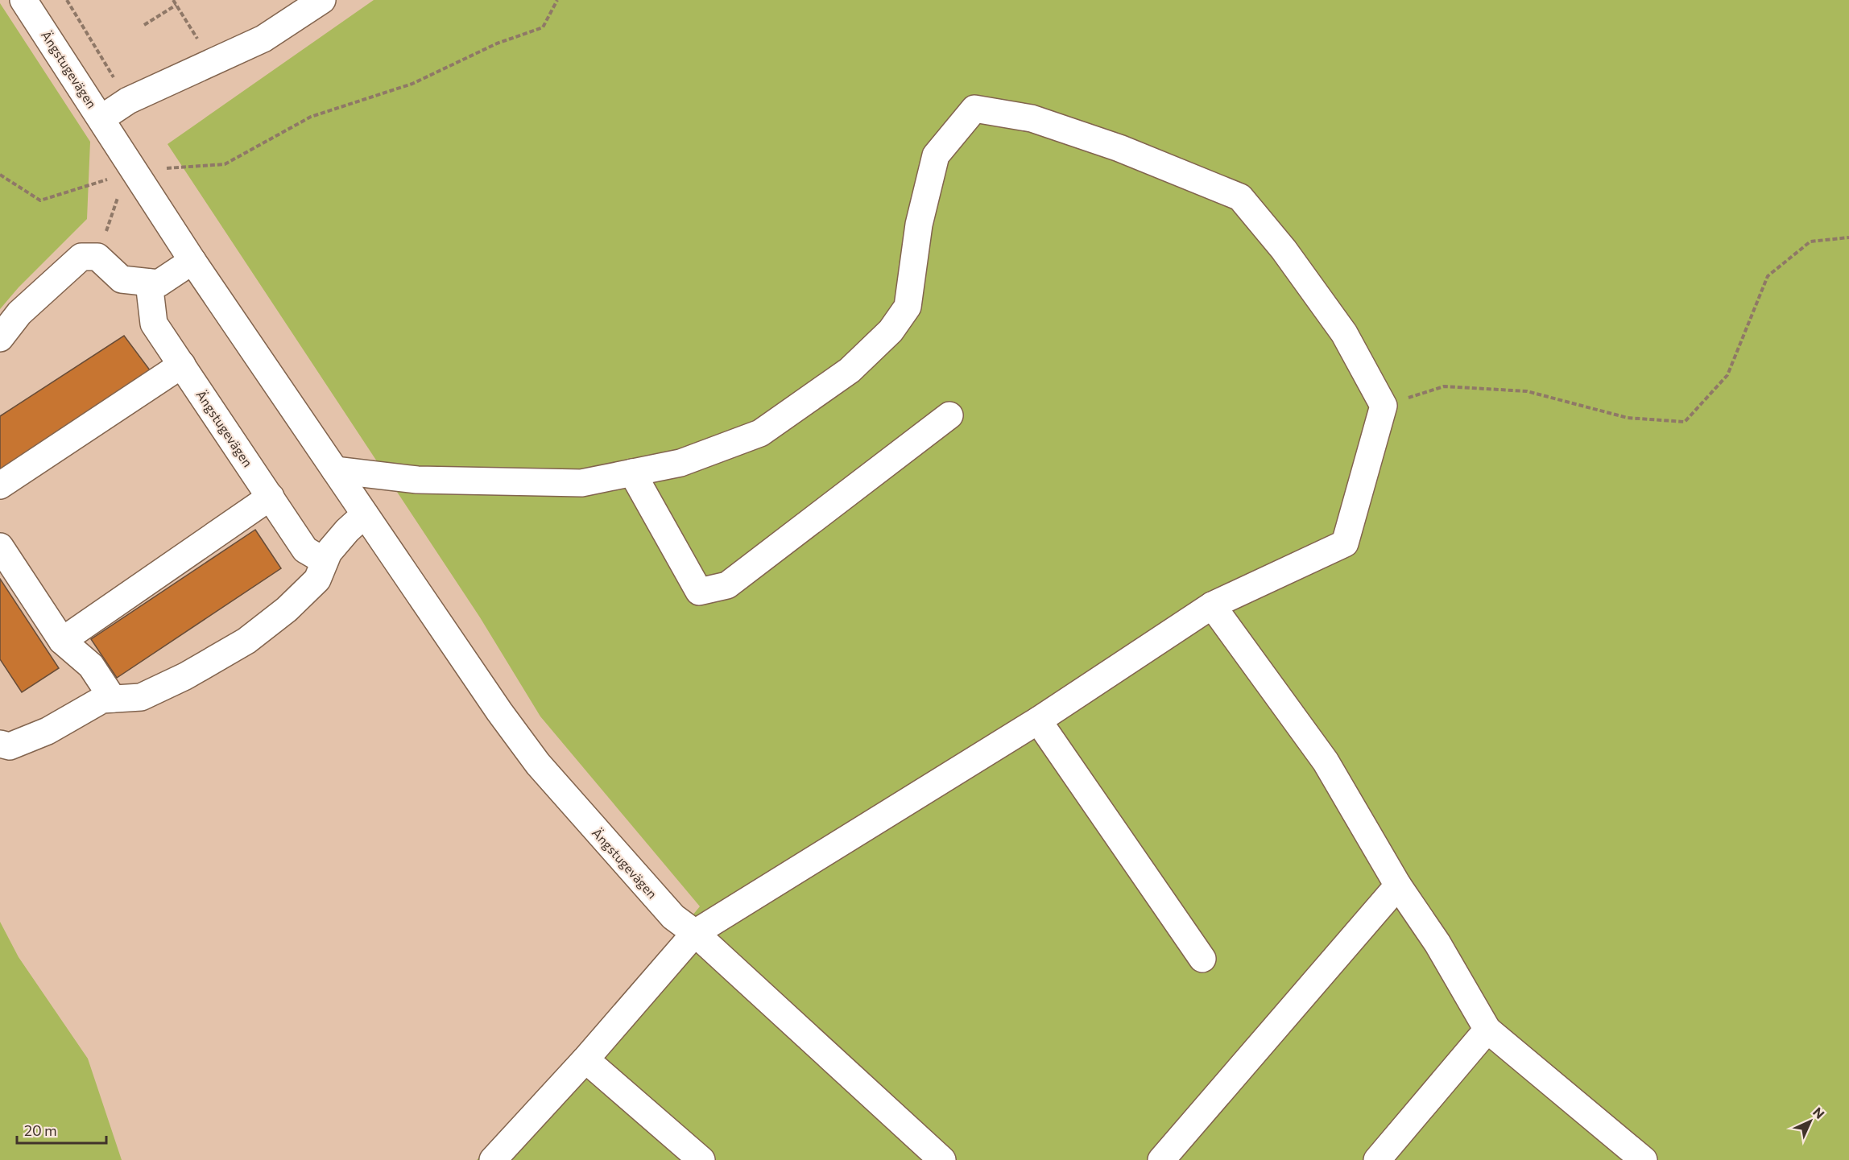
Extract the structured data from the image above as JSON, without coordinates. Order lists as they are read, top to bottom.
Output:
{
  "streets": {
    "street": ["Ängstugevägen"]
  },
  "scale_bar": "20 m",
  "north": "top right"
}
